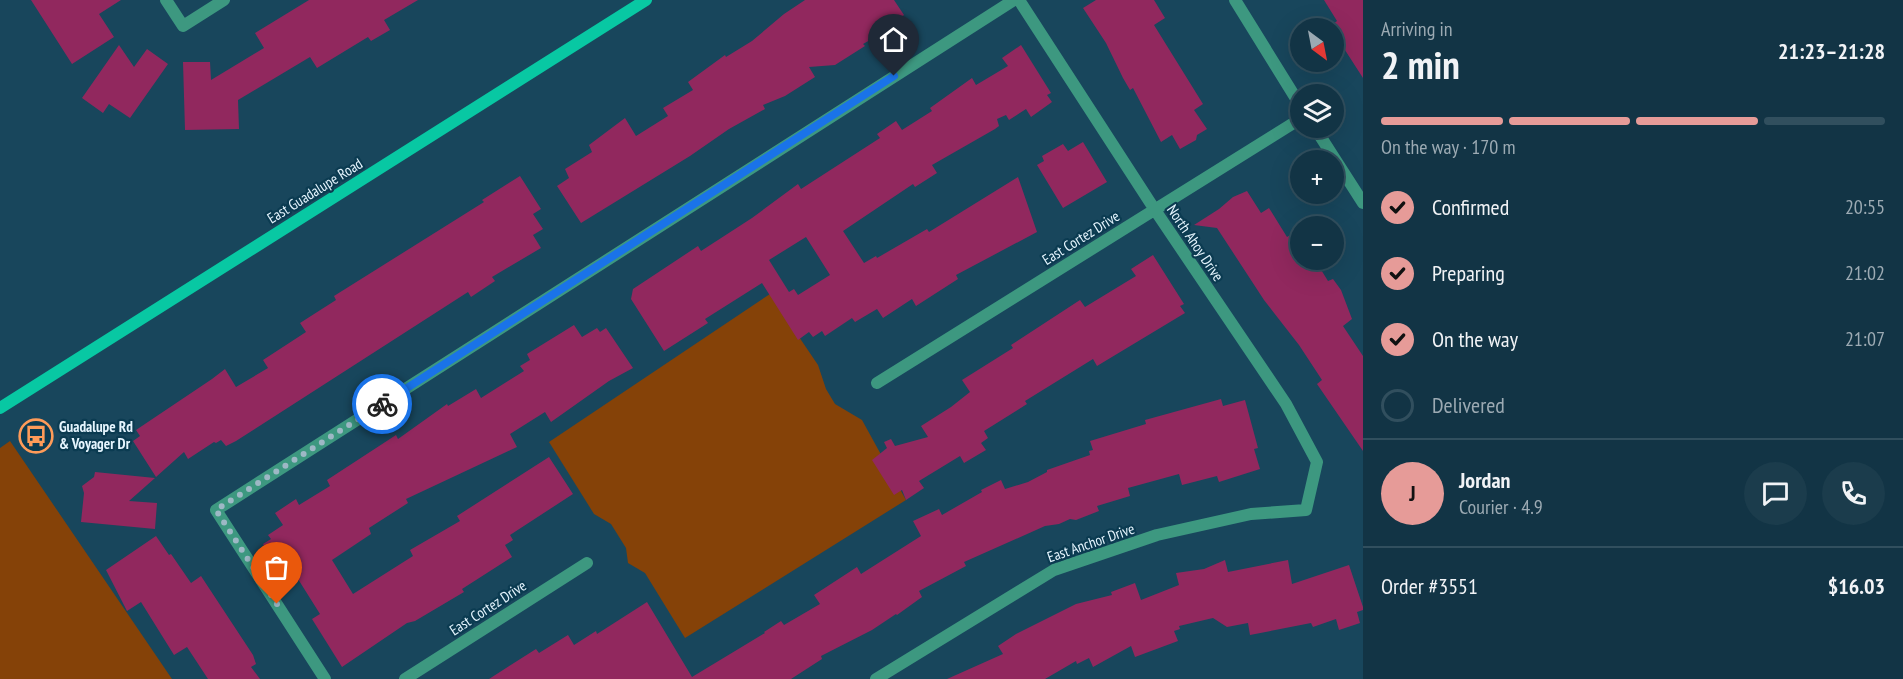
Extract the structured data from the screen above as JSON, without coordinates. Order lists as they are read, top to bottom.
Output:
{
  "streets": {
    "main road": ["East Guadalupe Road"],
    "street": ["East Cortez Drive", "North Ahoy Drive", "East Anchor Drive"]
  },
  "crossings": [
    ["East Cortez Drive", "North Ahoy Drive"],
    ["North Ahoy Drive", "East Anchor Drive"]
  ],
  "places": {
    "bus stop": ["Guadalupe Rd & Voyager Dr"]
  },
  "north": "bottom right",
  "page": {
    "heading": ["2 min", "Arriving in", "21:23–21:28"],
    "panel": [
      "Jordan",
      "Courier · 4.9",
      "Order #3551",
      "$16.03"
    ],
    "map_buttons": ["+", "−"],
    "bar": "On the way · 170 m",
    "list": [
      ["Confirmed", "20:55"],
      ["Preparing", "21:02"],
      ["On the way", "21:07"],
      "Delivered"
    ],
    "round": "J"
  }
}
